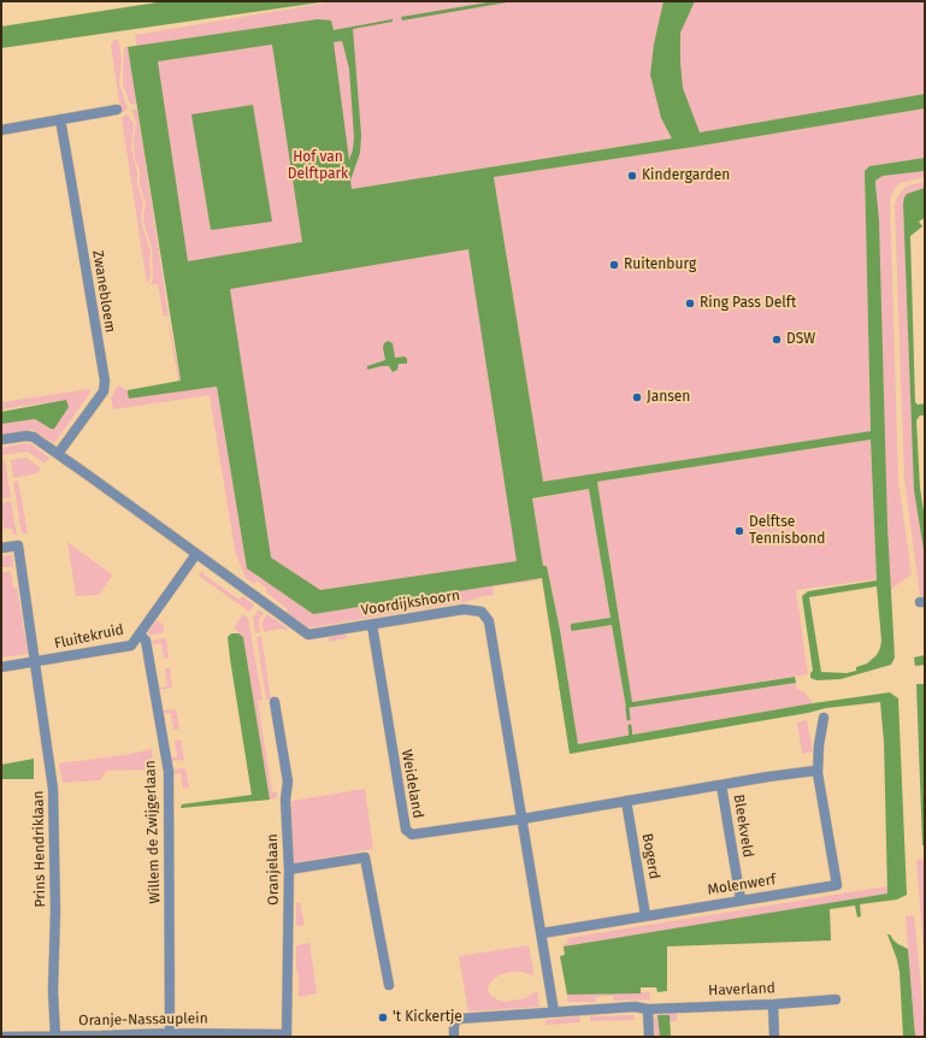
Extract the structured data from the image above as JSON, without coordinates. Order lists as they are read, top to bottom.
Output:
{
  "streets": {
    "street": [
      "Zwanebloem",
      "Voordijkshoorn",
      "Fluitekruid",
      "Weideland",
      "Bleekveld",
      "Willem de Zwijgerlaan",
      "Prins Hendriklaan",
      "Bogerd",
      "Oranjelaan",
      "Molenwerf",
      "Haverland",
      "Oranje-Nassauplein"
    ]
  },
  "crossings": [
    ["Zwanebloem", "Voordijkshoorn"],
    ["Voordijkshoorn", "Fluitekruid"],
    ["Voordijkshoorn", "Weideland"],
    ["Voordijkshoorn", "Molenwerf"],
    ["Voordijkshoorn", "Haverland"],
    ["Fluitekruid", "Willem de Zwijgerlaan"],
    ["Fluitekruid", "Prins Hendriklaan"],
    ["Bleekveld", "Molenwerf"],
    ["Willem de Zwijgerlaan", "Oranje-Nassauplein"],
    ["Prins Hendriklaan", "Oranje-Nassauplein"],
    ["Bogerd", "Molenwerf"],
    ["Oranjelaan", "Oranje-Nassauplein"]
  ],
  "parks": ["Hof van Delftpark"],
  "places": [
    "Kindergarden",
    "Ruitenburg",
    "Ring Pass Delft",
    "DSW",
    "Jansen",
    "Delftse Tennisbond",
    "'t Kickertje"
  ]
}
